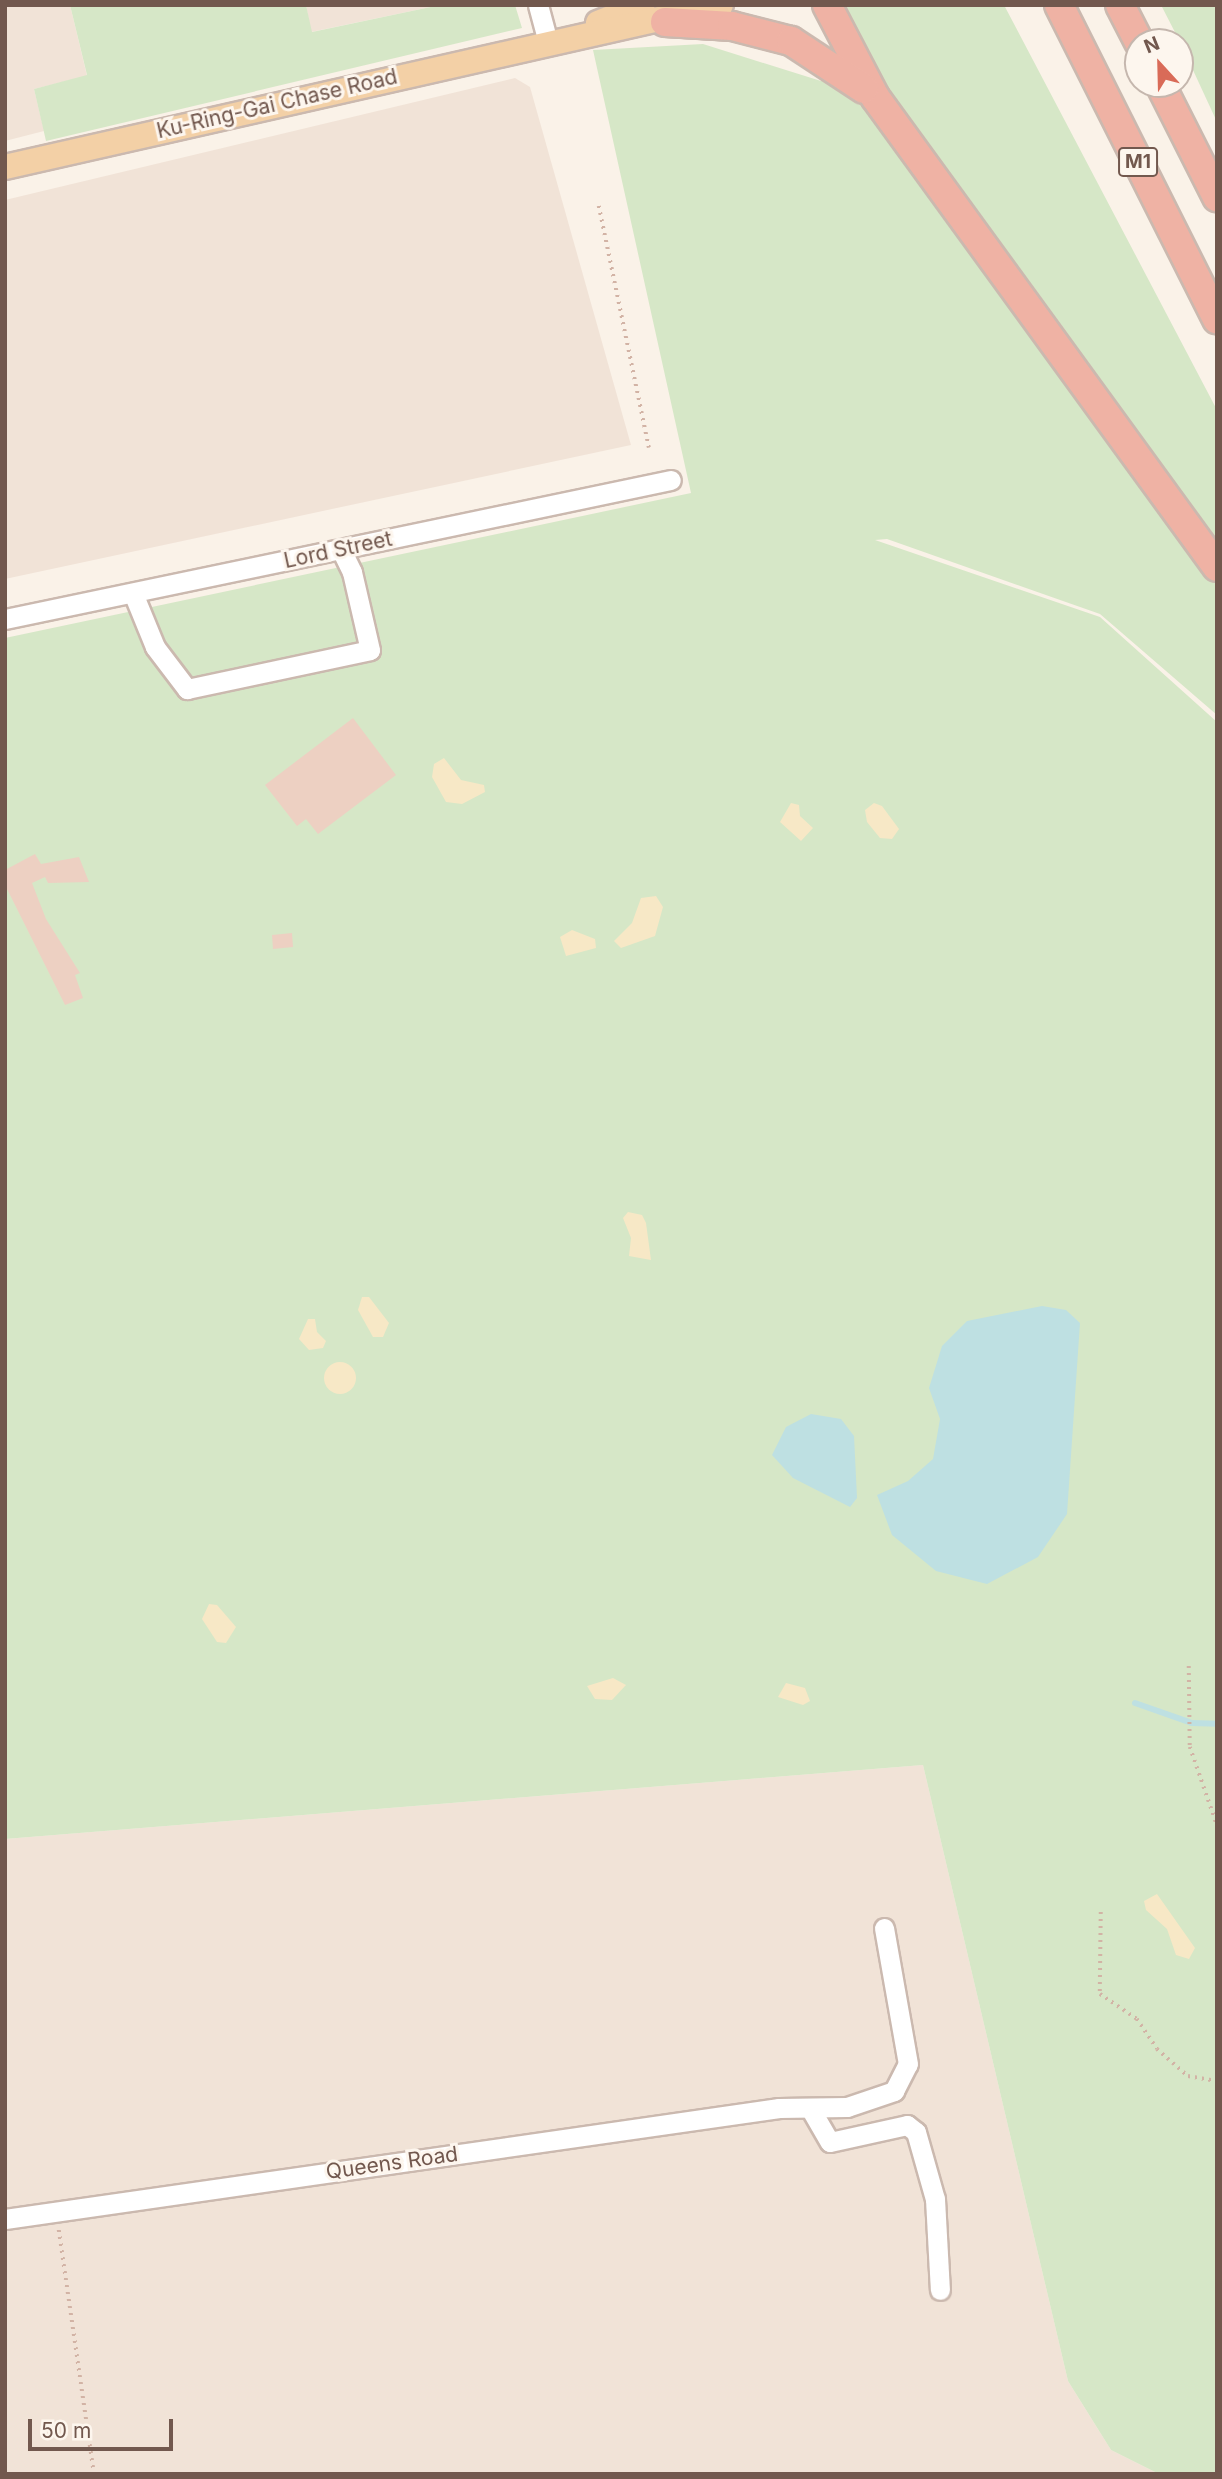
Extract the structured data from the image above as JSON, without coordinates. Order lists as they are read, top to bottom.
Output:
{
  "streets": {
    "highway": ["M1"],
    "main road": ["Ku-Ring-Gai Chase Road"],
    "street": ["Lord Street", "Queens Road"]
  },
  "scale_bar": "50 m",
  "north": "top"
}
